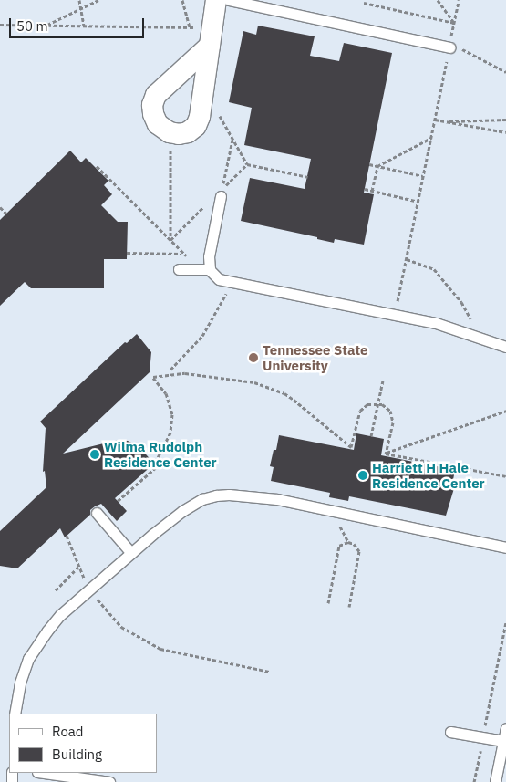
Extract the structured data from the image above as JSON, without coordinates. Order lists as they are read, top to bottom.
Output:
{
  "places": ["Tennessee State University", "Wilma Rudolph Residence Center", "Harriett H Hale Residence Center"],
  "legend": ["Road", "Building"],
  "scale_bar": "50 m"
}
